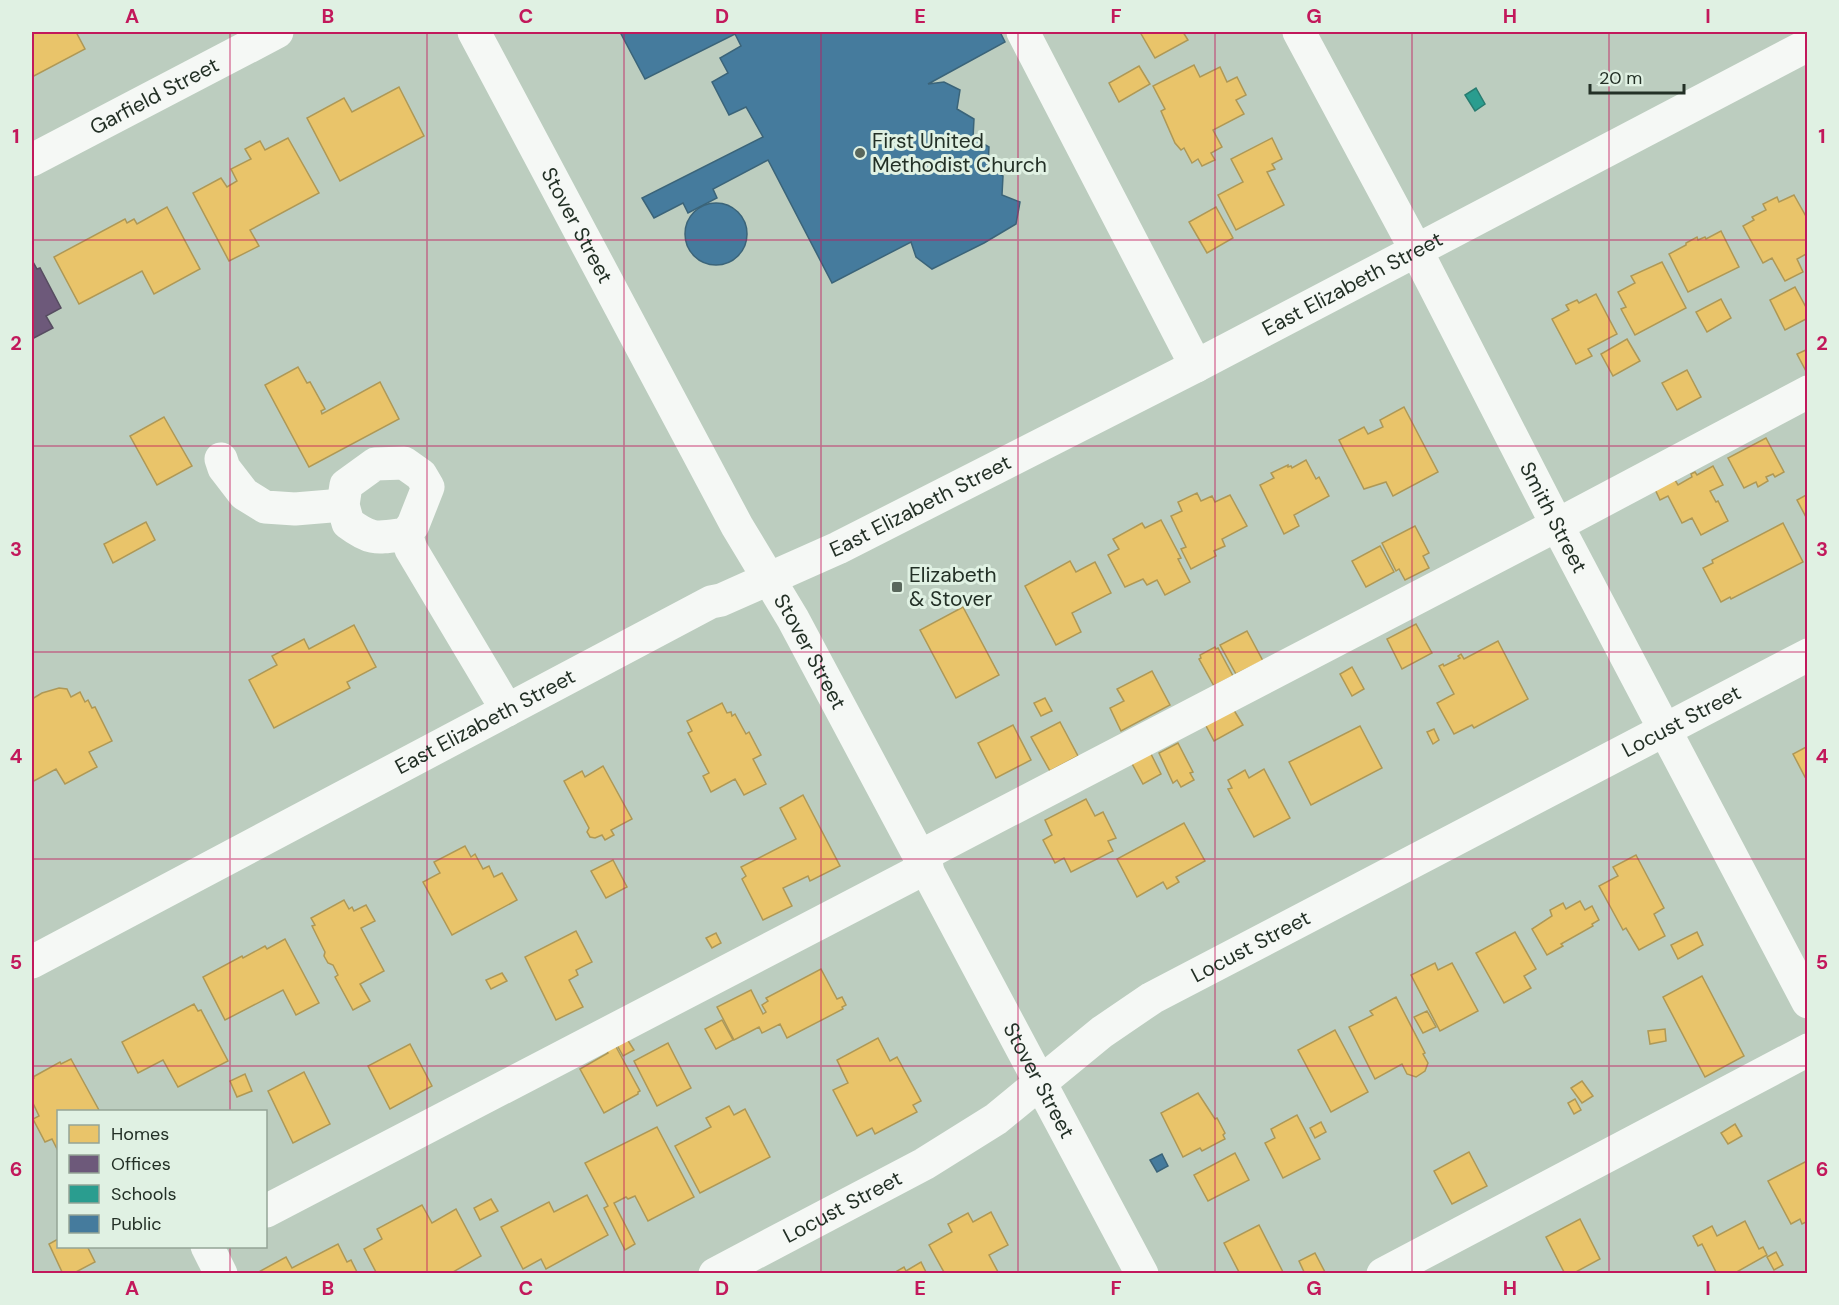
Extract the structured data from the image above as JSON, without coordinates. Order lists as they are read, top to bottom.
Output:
{
  "streets": {
    "street": [
      "Garfield Street",
      "Stover Street",
      "East Elizabeth Street",
      "Smith Street",
      "Locust Street"
    ]
  },
  "crossings": [
    ["Stover Street", "East Elizabeth Street"],
    ["Stover Street", "Locust Street"],
    ["East Elizabeth Street", "Smith Street"],
    ["Smith Street", "Locust Street"]
  ],
  "places": {
    "other": ["First United Methodist Church"],
    "transit": ["Elizabeth & Stover"]
  },
  "legend": [
    "Homes",
    "Offices",
    "Schools",
    "Public"
  ],
  "scale_bar": "20 m",
  "grid": {
    "columns": [
      "A",
      "B",
      "C",
      "D",
      "E",
      "F",
      "G",
      "H",
      "I"
    ],
    "rows": [
      "1",
      "2",
      "3",
      "4",
      "5",
      "6"
    ]
  }
}
